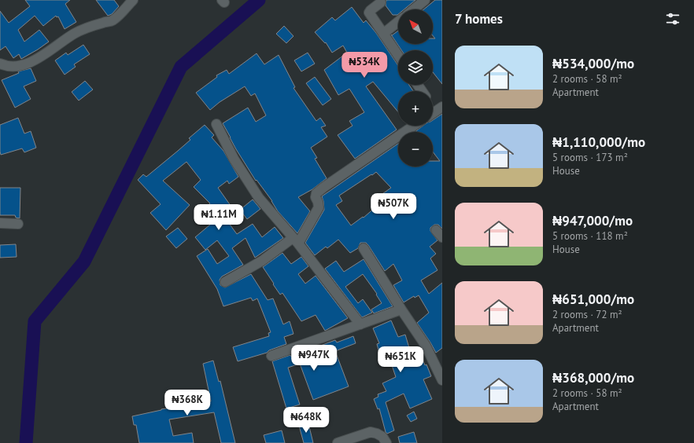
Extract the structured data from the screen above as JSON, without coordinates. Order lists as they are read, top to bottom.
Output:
{
  "north": "top left",
  "page": {
    "heading": "7 homes",
    "map_buttons": ["+", "−"],
    "list": [
      {
        "name": "₦534,000/mo",
        "note": "2 rooms · 58 m² · Apartment"
      },
      {
        "name": "₦1,110,000/mo",
        "note": "5 rooms · 173 m² · House"
      },
      {
        "name": "₦947,000/mo",
        "note": "5 rooms · 118 m² · House"
      },
      {
        "name": "₦651,000/mo",
        "note": "2 rooms · 72 m² · Apartment"
      },
      {
        "name": "₦368,000/mo",
        "note": "2 rooms · 58 m² · Apartment"
      }
    ],
    "price": [
      "₦534K",
      "₦507K",
      "₦1.11M",
      "₦947K",
      "₦651K",
      "₦368K",
      "₦648K"
    ]
  }
}
